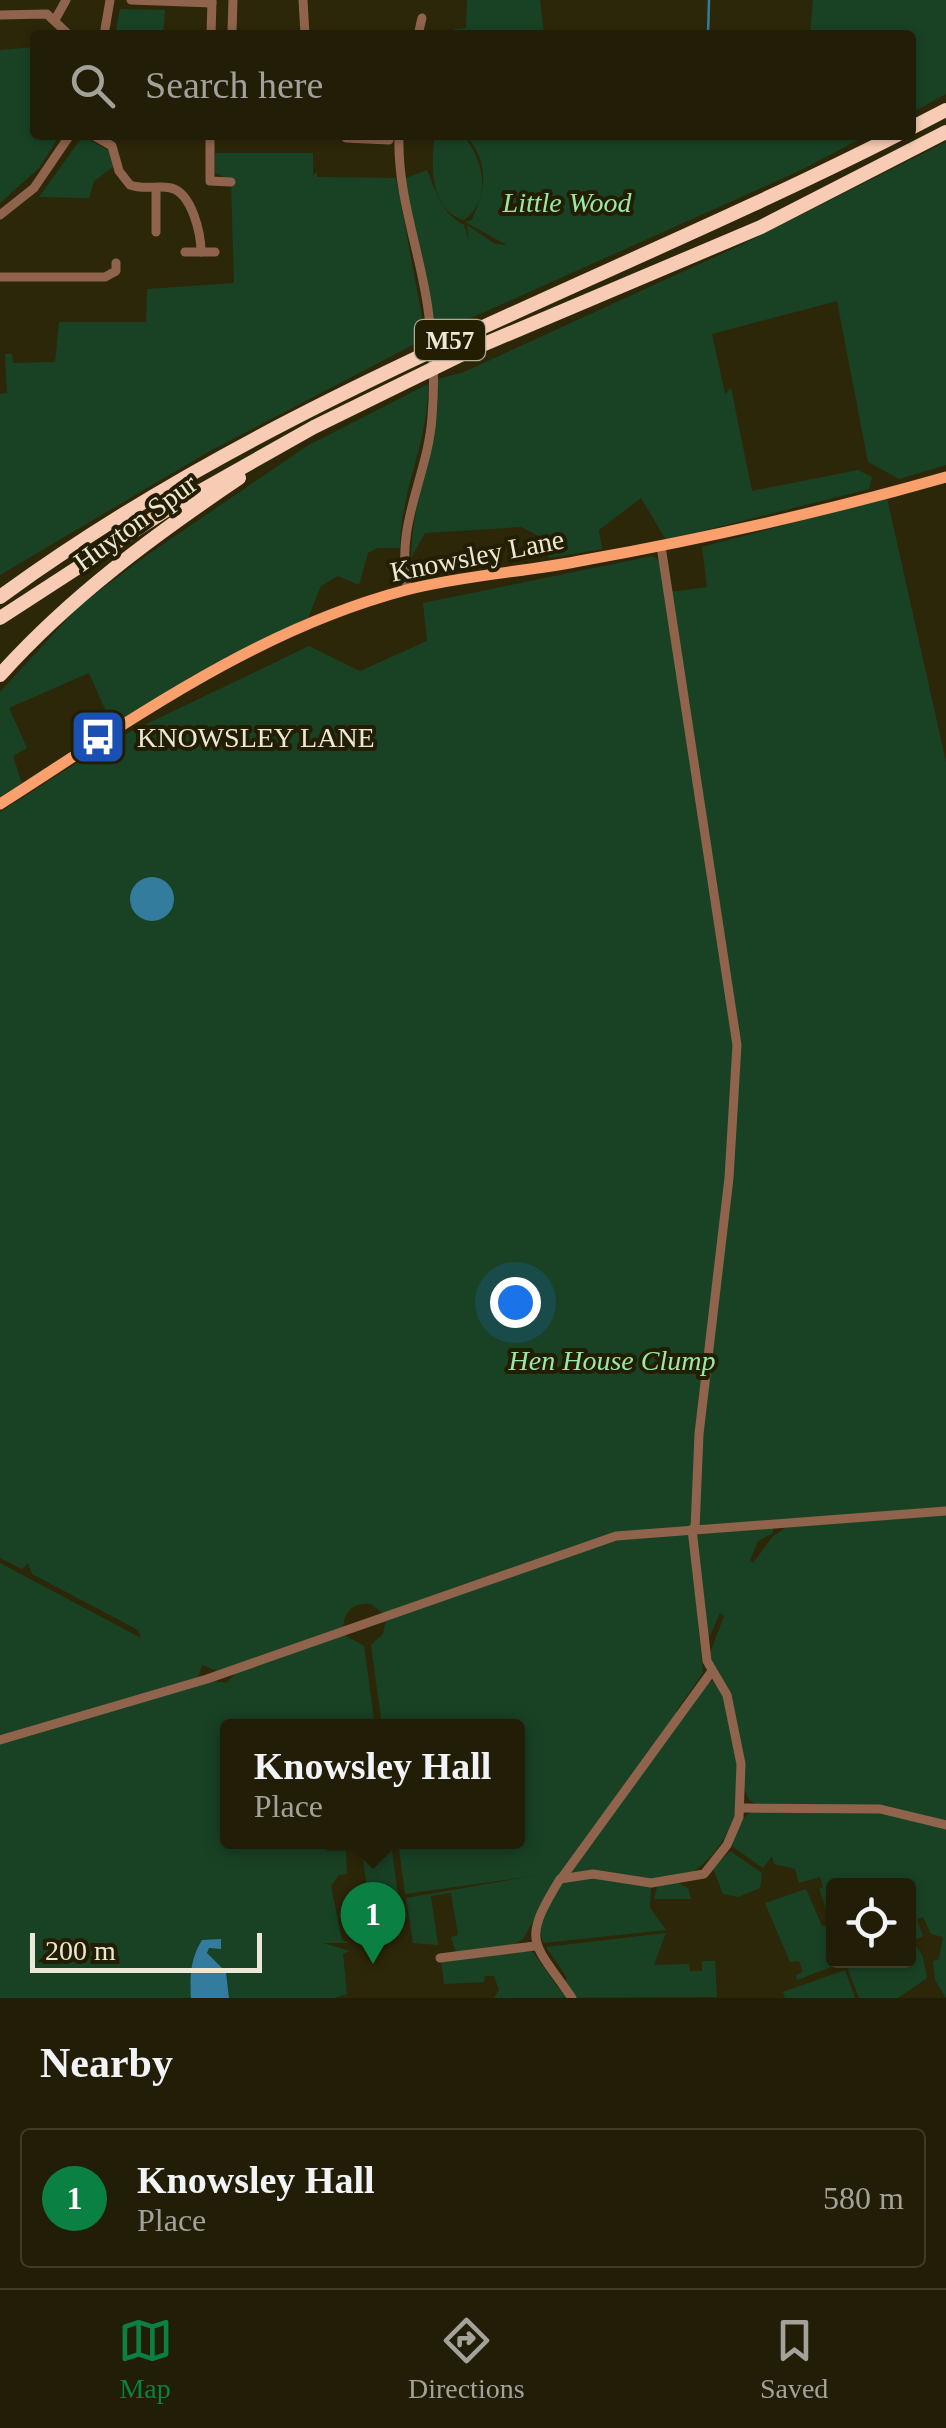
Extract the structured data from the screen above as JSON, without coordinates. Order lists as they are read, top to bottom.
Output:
{
  "streets": {
    "highway": ["M57", "Huyton Spur"],
    "main road": ["Knowsley Lane"]
  },
  "crossings": [
    ["M57", "Huyton Spur"]
  ],
  "parks": ["Little Wood", "Hen House Clump"],
  "places": {
    "bus stop": ["KNOWSLEY LANE"]
  },
  "scale_bar": "200 m",
  "page": {
    "search": "Search here",
    "popup": ["Knowsley Hall", "Place"],
    "pins": "1",
    "scale": "200 m",
    "heading": "Nearby",
    "list": [
      {
        "mark": "1",
        "name": "Knowsley Hall",
        "note": "Place",
        "value": "580 m"
      }
    ],
    "nav": ["Map", "Directions", "Saved"]
  }
}
